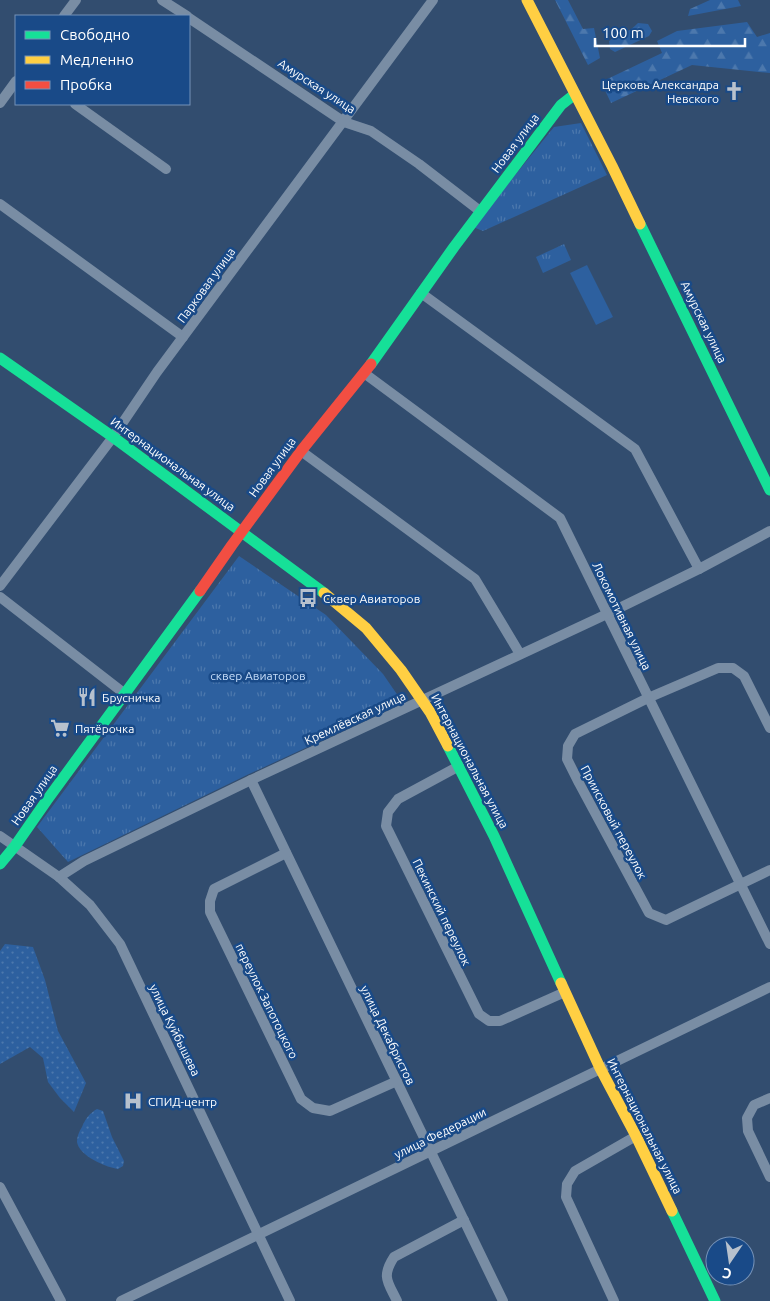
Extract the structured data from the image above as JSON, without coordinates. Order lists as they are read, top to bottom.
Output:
{
  "streets": {
    "street": [
      "Амурская улица",
      "Новая улица",
      "Парковая улица",
      "Интернациональная улица",
      "Локомотивная улица",
      "Кремлёвская улица",
      "Приисковый переулок",
      "Пекинский переулок",
      "переулок Запотоцкого",
      "улица Куйбышева",
      "улица Декабристов",
      "улица Федерации"
    ]
  },
  "crossings": [
    ["Амурская улица", "Новая улица"],
    ["Амурская улица", "Парковая улица"],
    ["Новая улица", "Интернациональная улица"],
    ["Новая улица", "Локомотивная улица"],
    ["Новая улица", "улица Куйбышева"],
    ["Парковая улица", "Интернациональная улица"],
    ["Интернациональная улица", "Кремлёвская улица"],
    ["Интернациональная улица", "Пекинский переулок"],
    ["Интернациональная улица", "улица Федерации"],
    ["Локомотивная улица", "Кремлёвская улица"],
    ["Локомотивная улица", "Приисковый переулок"],
    ["Кремлёвская улица", "улица Куйбышева"],
    ["Кремлёвская улица", "улица Декабристов"],
    ["переулок Запотоцкого", "улица Декабристов"],
    ["улица Куйбышева", "улица Федерации"],
    ["улица Декабристов", "улица Федерации"]
  ],
  "parks": ["сквер Авиаторов"],
  "places": {
    "church": ["Церковь Александра Невского"],
    "bus stop": ["Сквер Авиаторов"],
    "restaurant": ["Брусничка"],
    "supermarket": ["Пятёрочка"],
    "hospital": ["СПИД-центр"]
  },
  "legend": ["Свободно", "Медленно", "Пробка"],
  "scale_bar": "100 m",
  "north": "bottom"
}
